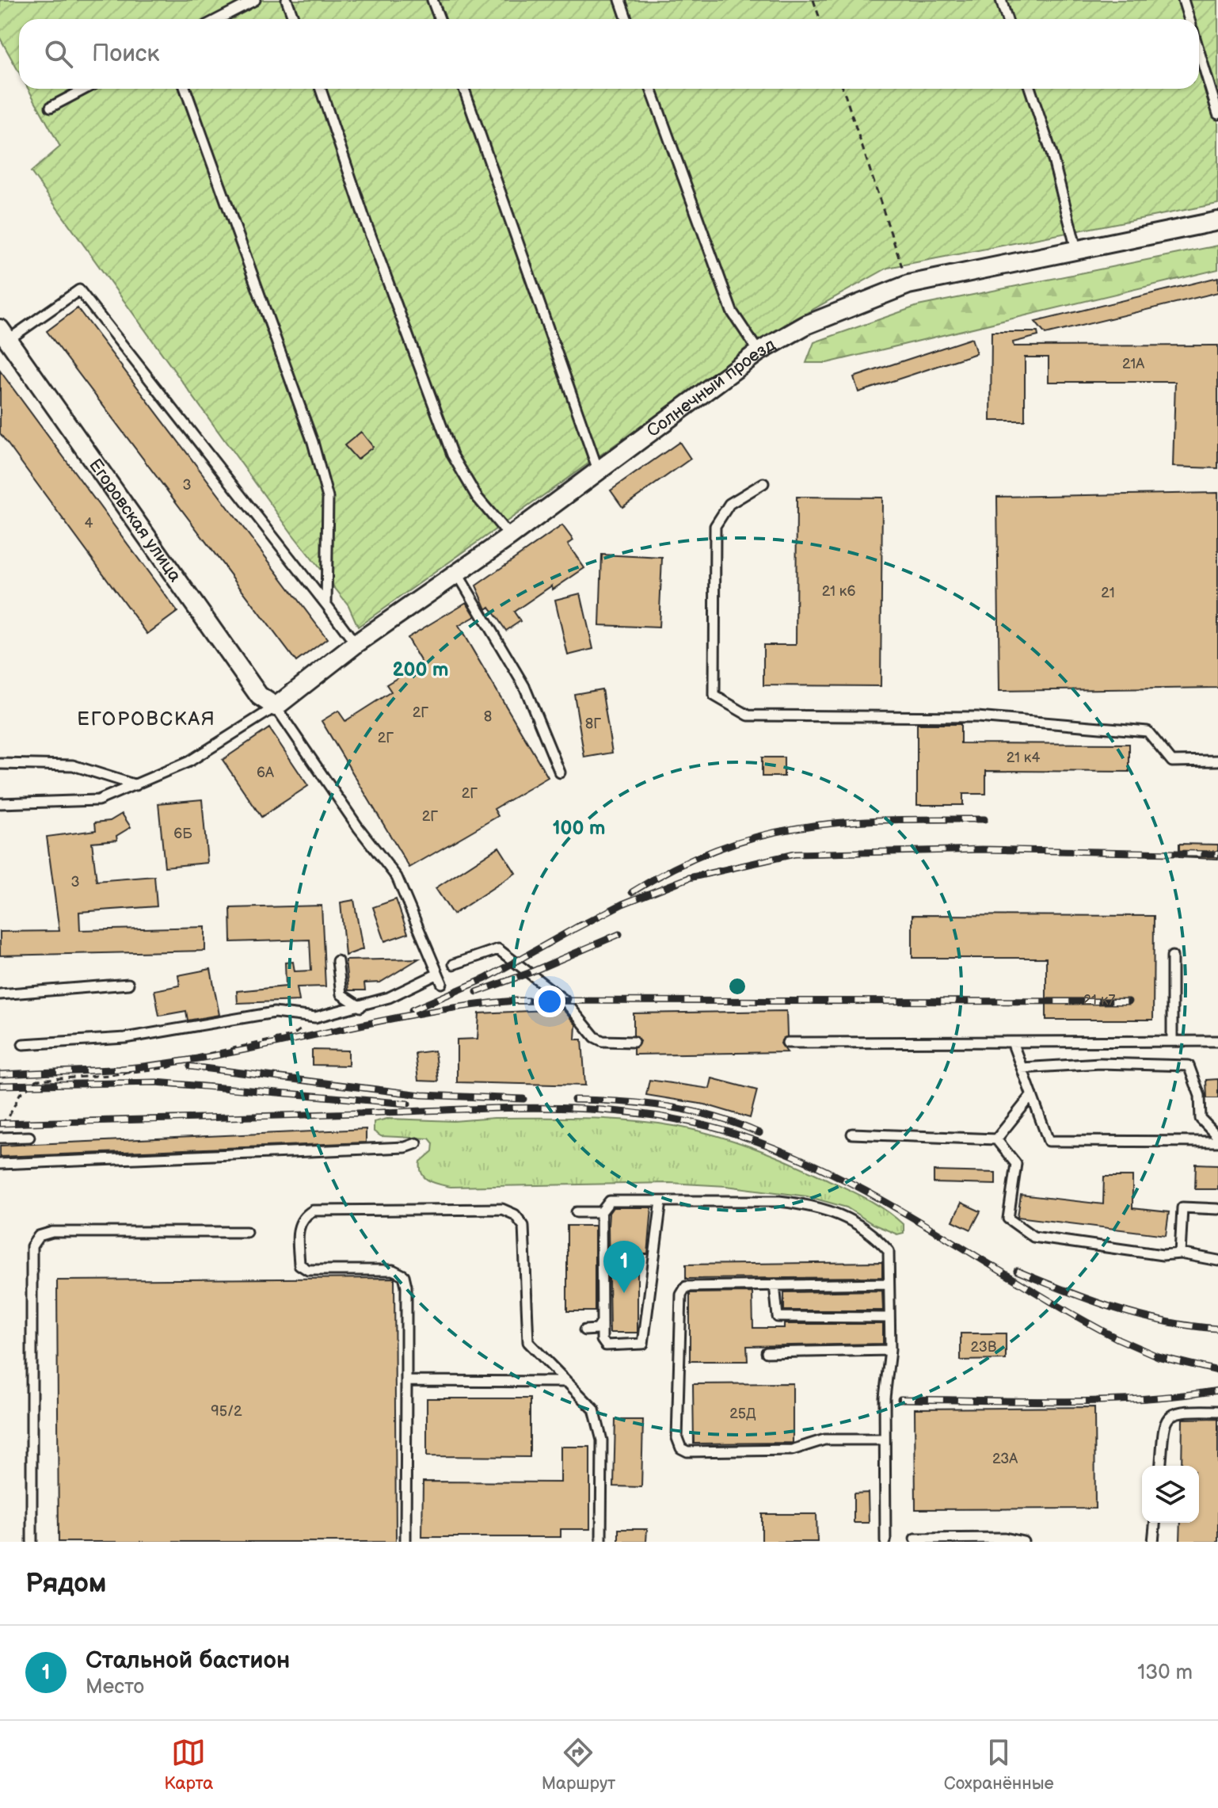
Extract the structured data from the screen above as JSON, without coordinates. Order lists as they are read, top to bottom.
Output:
{
  "streets": {
    "street": ["Солнечный проезд", "Егоровская улица"]
  },
  "crossings": [
    ["Солнечный проезд", "Егоровская улица"]
  ],
  "districts": ["ЕГОРОВСКАЯ"],
  "house_numbers": [
    "21А",
    "3",
    "4",
    "21 к6",
    "21",
    "2Г",
    "8",
    "8Г",
    "2Г",
    "21 к4",
    "6А",
    "2Г",
    "2Г",
    "6Б",
    "3",
    "21 к7",
    "23В",
    "95/2",
    "25Д",
    "23А"
  ],
  "page": {
    "search": "Поиск",
    "pins": "1",
    "heading": "Рядом",
    "list": [
      {
        "mark": "1",
        "name": "Стальной бастион",
        "note": "Место",
        "value": "130 m"
      }
    ],
    "nav": ["Карта", "Маршрут", "Сохранённые"]
  },
  "rings": ["200 m", "100 m"]
}
